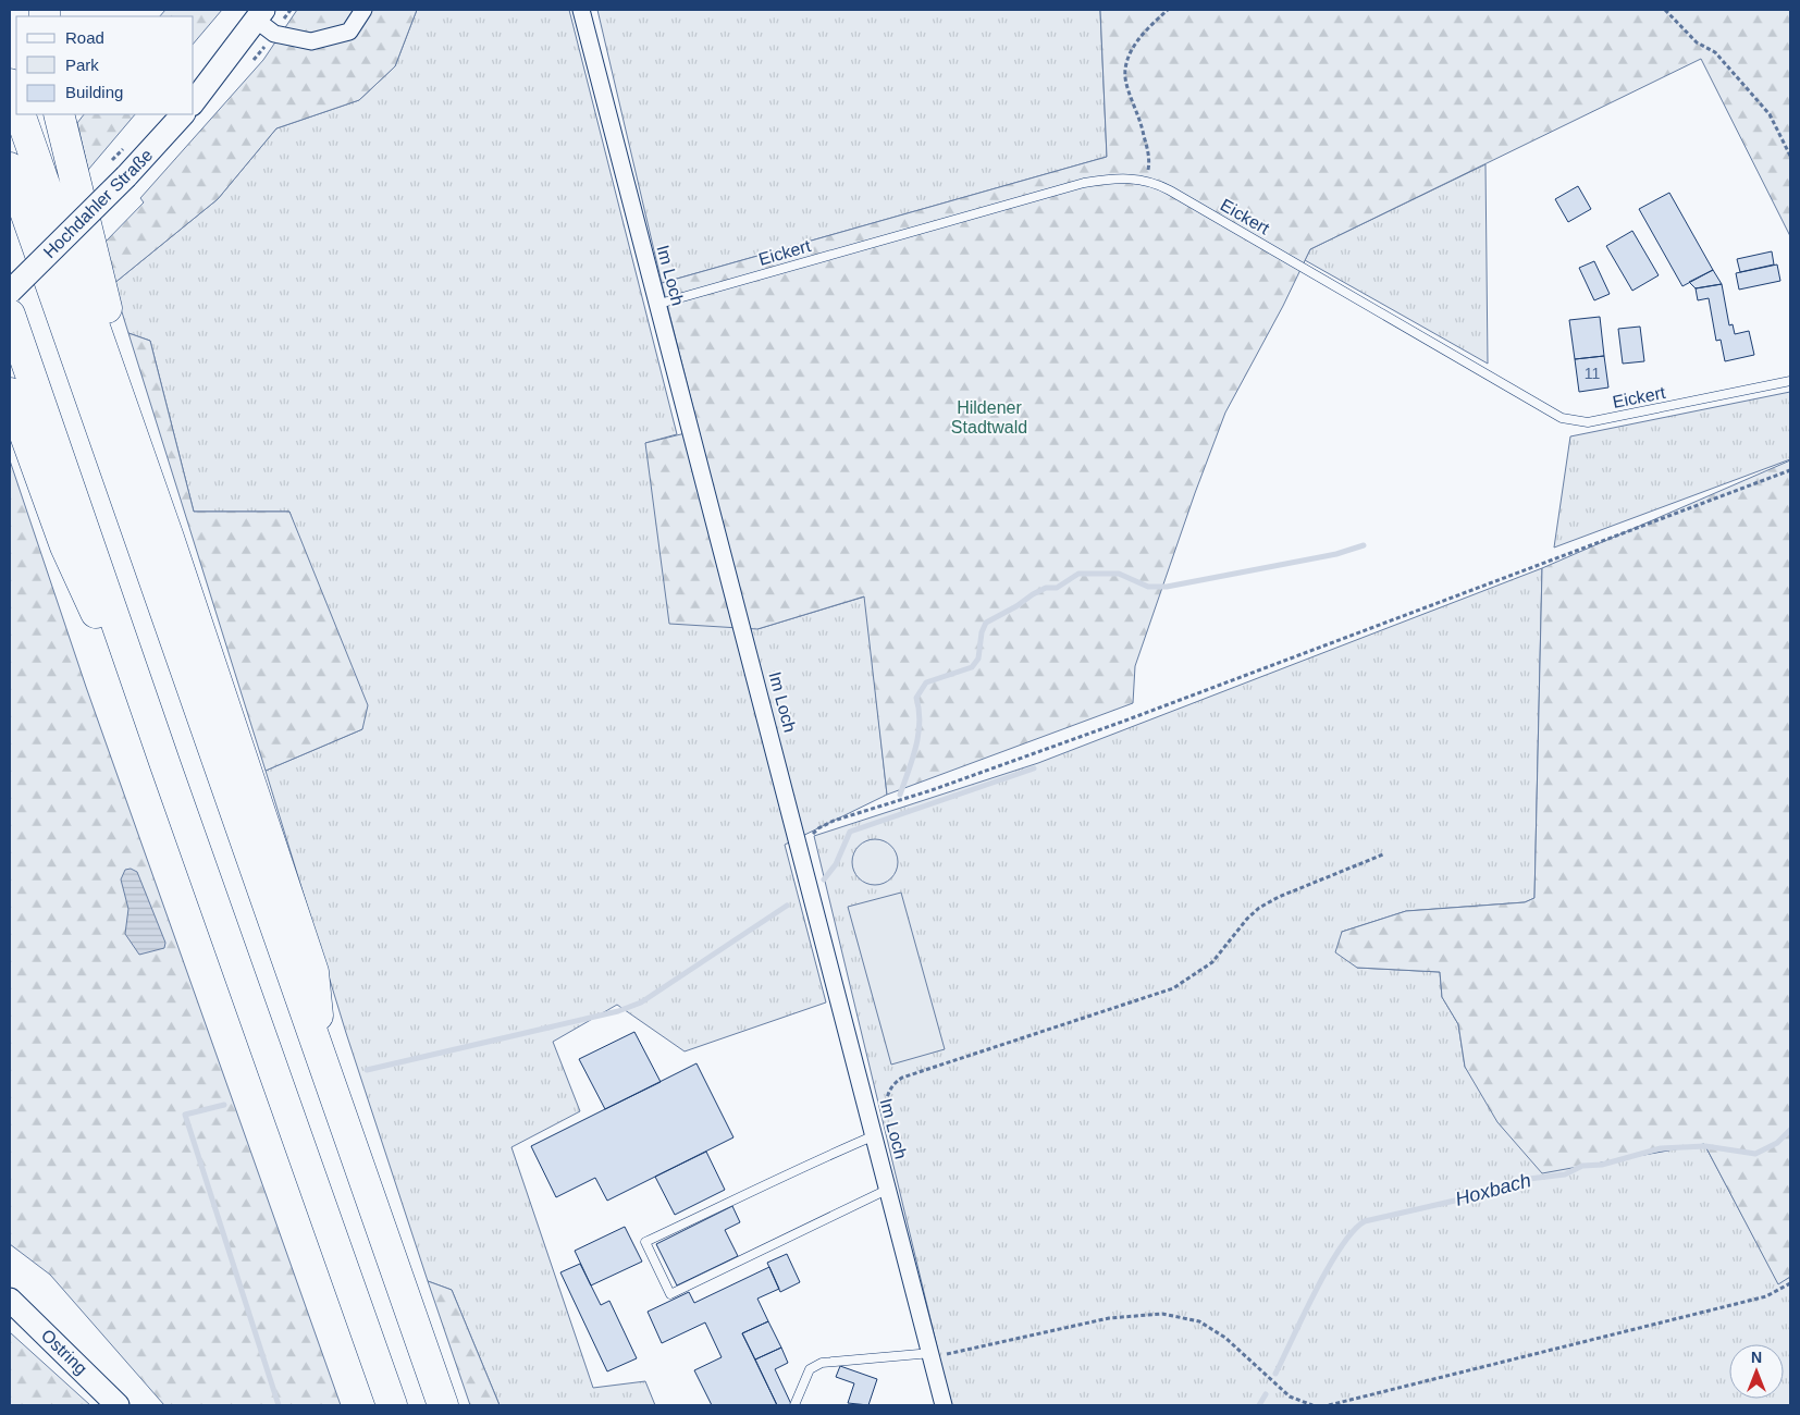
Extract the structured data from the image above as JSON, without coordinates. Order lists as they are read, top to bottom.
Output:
{
  "streets": {
    "main road": ["Hochdahler Straße", "Ostring"],
    "street": ["Im Loch"],
    "lane": ["Eickert"]
  },
  "crossings": [
    ["Eickert", "Im Loch"]
  ],
  "water": ["Hoxbach"],
  "parks": ["Hildener Stadtwald"],
  "house_numbers": ["11"],
  "legend": ["Road", "Park", "Building"],
  "north": "top"
}
